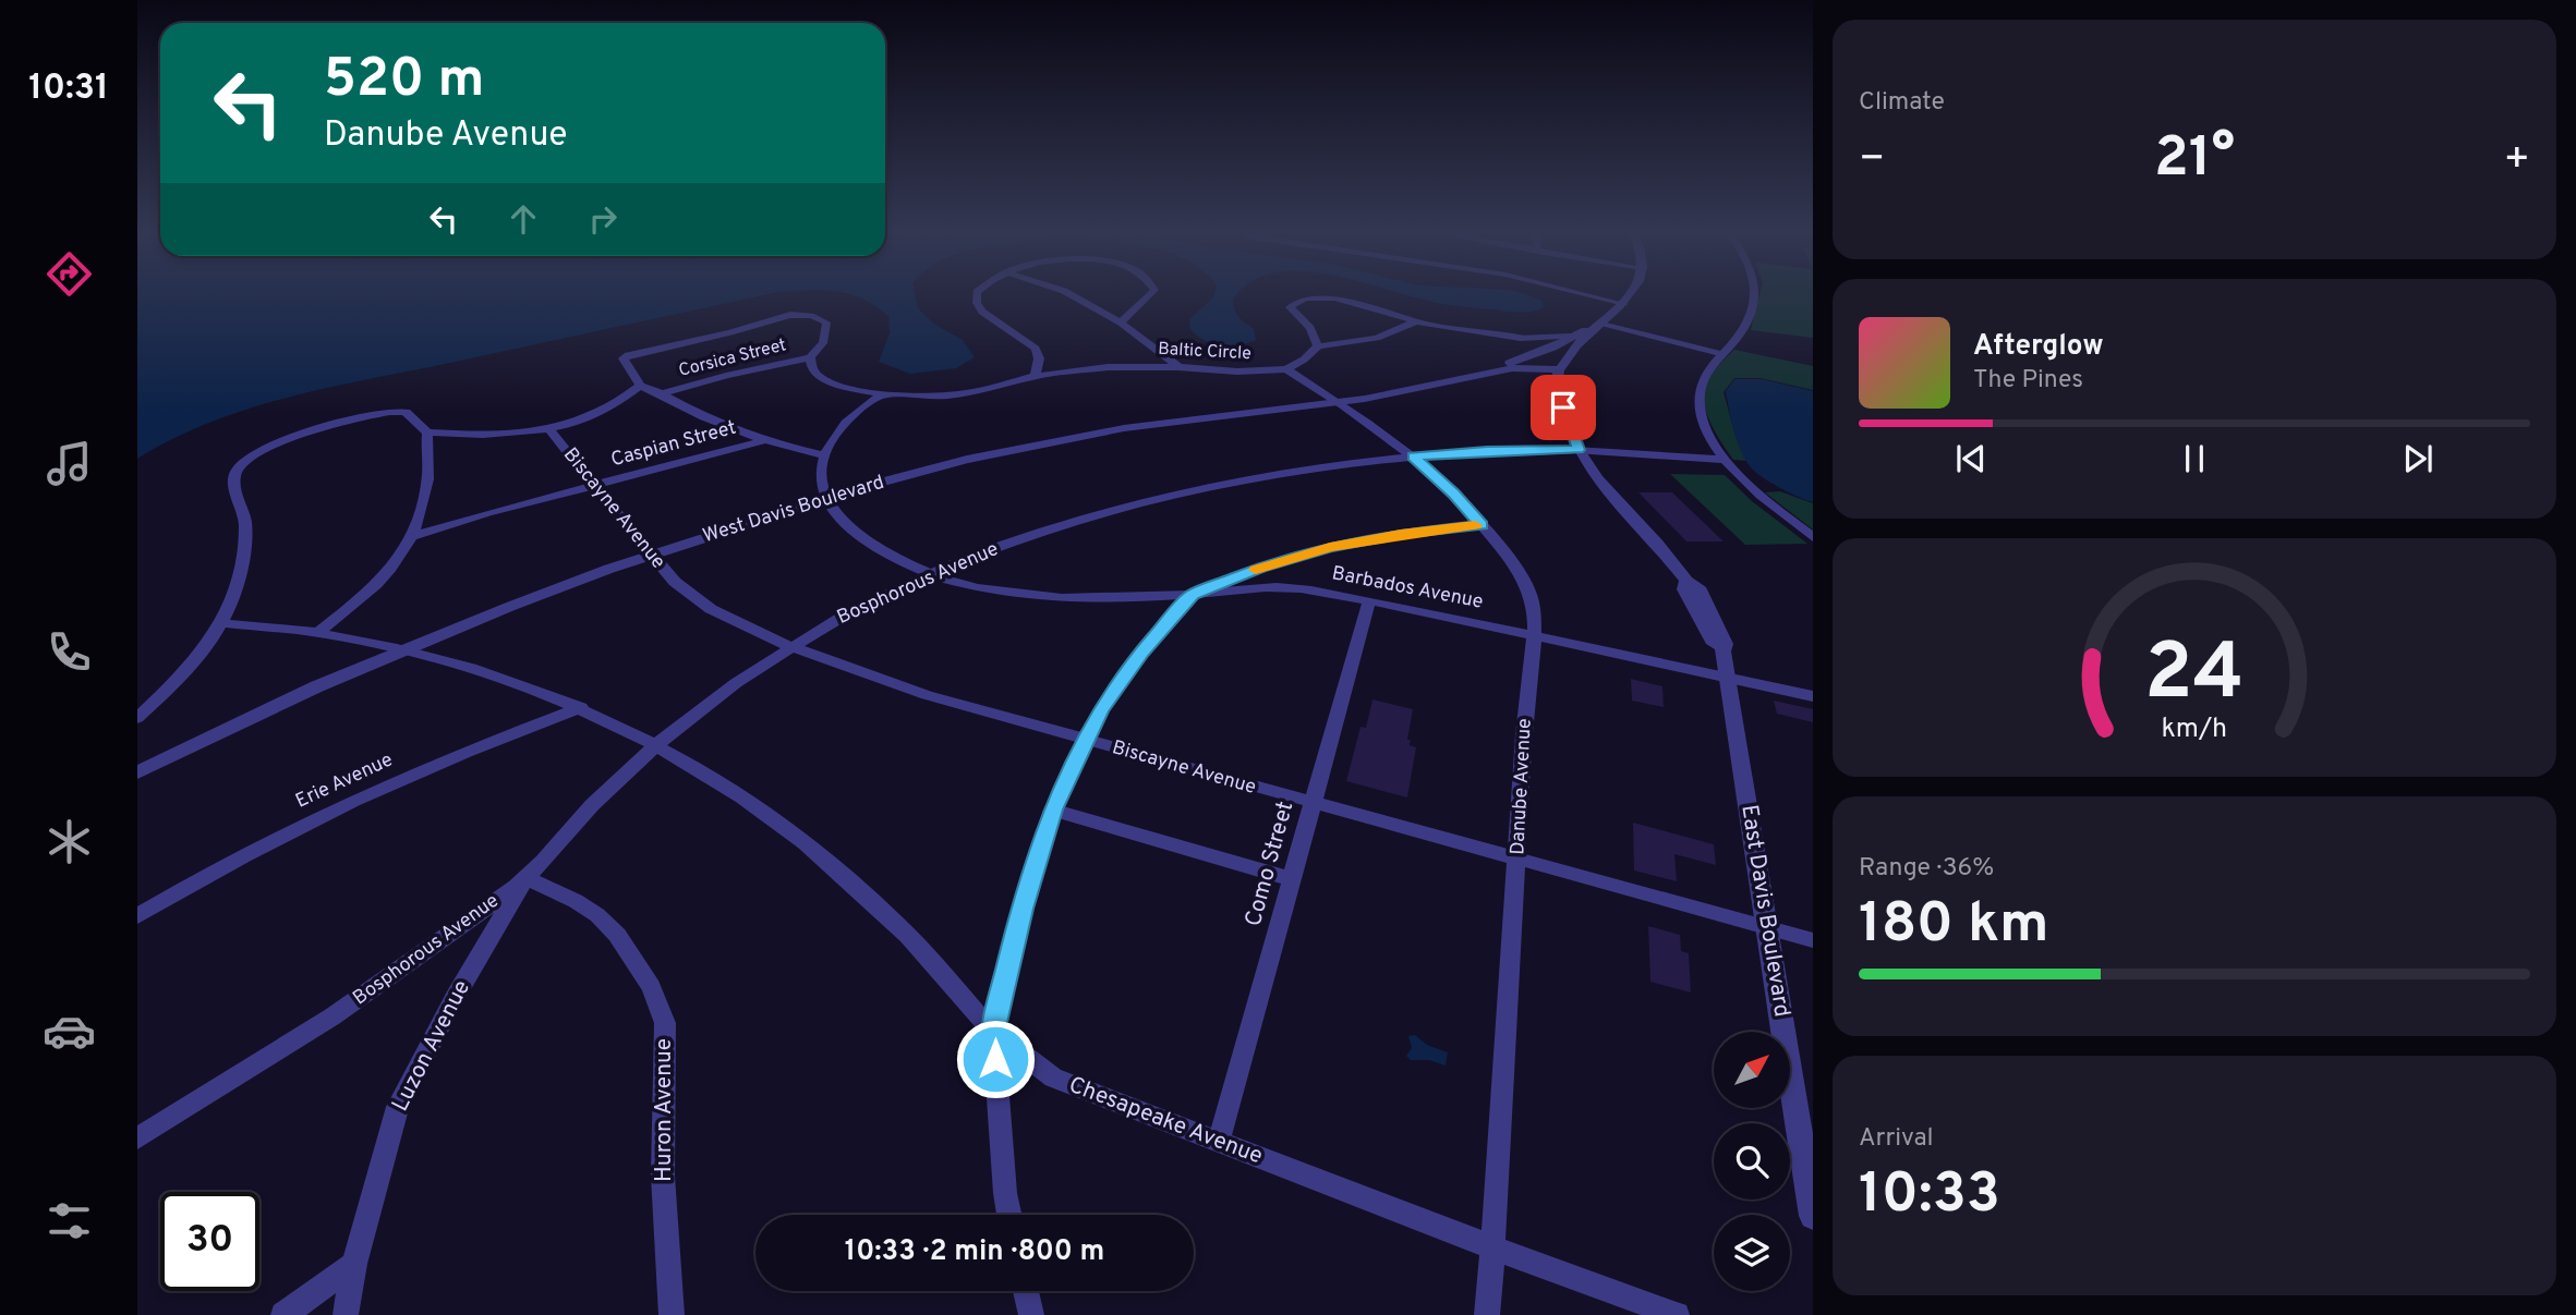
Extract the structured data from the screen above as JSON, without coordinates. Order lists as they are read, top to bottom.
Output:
{
  "streets": {
    "street": [
      "Baltic Circle",
      "Corsica Street",
      "Caspian Street",
      "Biscayne Avenue",
      "West Davis Boulevard",
      "Bosphorous Avenue",
      "Barbados Avenue",
      "Erie Avenue",
      "Danube Avenue",
      "Como Street",
      "East Davis Boulevard",
      "Luzon Avenue",
      "Huron Avenue",
      "Chesapeake Avenue"
    ]
  },
  "crossings": [
    ["Baltic Circle", "Corsica Street"],
    ["Baltic Circle", "Danube Avenue"],
    ["Caspian Street", "Biscayne Avenue"],
    ["Biscayne Avenue", "West Davis Boulevard"],
    ["Biscayne Avenue", "Bosphorous Avenue"],
    ["Biscayne Avenue", "Danube Avenue"],
    ["Biscayne Avenue", "Como Street"],
    ["Biscayne Avenue", "East Davis Boulevard"],
    ["West Davis Boulevard", "Barbados Avenue"],
    ["West Davis Boulevard", "Danube Avenue"],
    ["West Davis Boulevard", "East Davis Boulevard"],
    ["West Davis Boulevard", "Chesapeake Avenue"],
    ["Bosphorous Avenue", "Barbados Avenue"],
    ["Bosphorous Avenue", "Danube Avenue"],
    ["Bosphorous Avenue", "East Davis Boulevard"],
    ["Bosphorous Avenue", "Luzon Avenue"],
    ["Bosphorous Avenue", "Huron Avenue"],
    ["Bosphorous Avenue", "Chesapeake Avenue"],
    ["Barbados Avenue", "Danube Avenue"],
    ["Barbados Avenue", "Como Street"],
    ["Barbados Avenue", "East Davis Boulevard"],
    ["Erie Avenue", "Chesapeake Avenue"],
    ["Danube Avenue", "Chesapeake Avenue"],
    ["Como Street", "Chesapeake Avenue"],
    ["Luzon Avenue", "Huron Avenue"]
  ],
  "north": "top right",
  "page": {
    "tabs": "10:31",
    "tile": [
      "Climate",
      ["Range · 36%", "180 km"],
      ["Arrival", "10:33"]
    ],
    "turn": ["520 m", "Danube Avenue"],
    "heat": ["−", "21°", "+"],
    "song": ["Afterglow", "The Pines"],
    "limit": "30",
    "trip": "10:33 · 2 min · 800 m",
    "gauge": ["24", "km/h"]
  }
}
